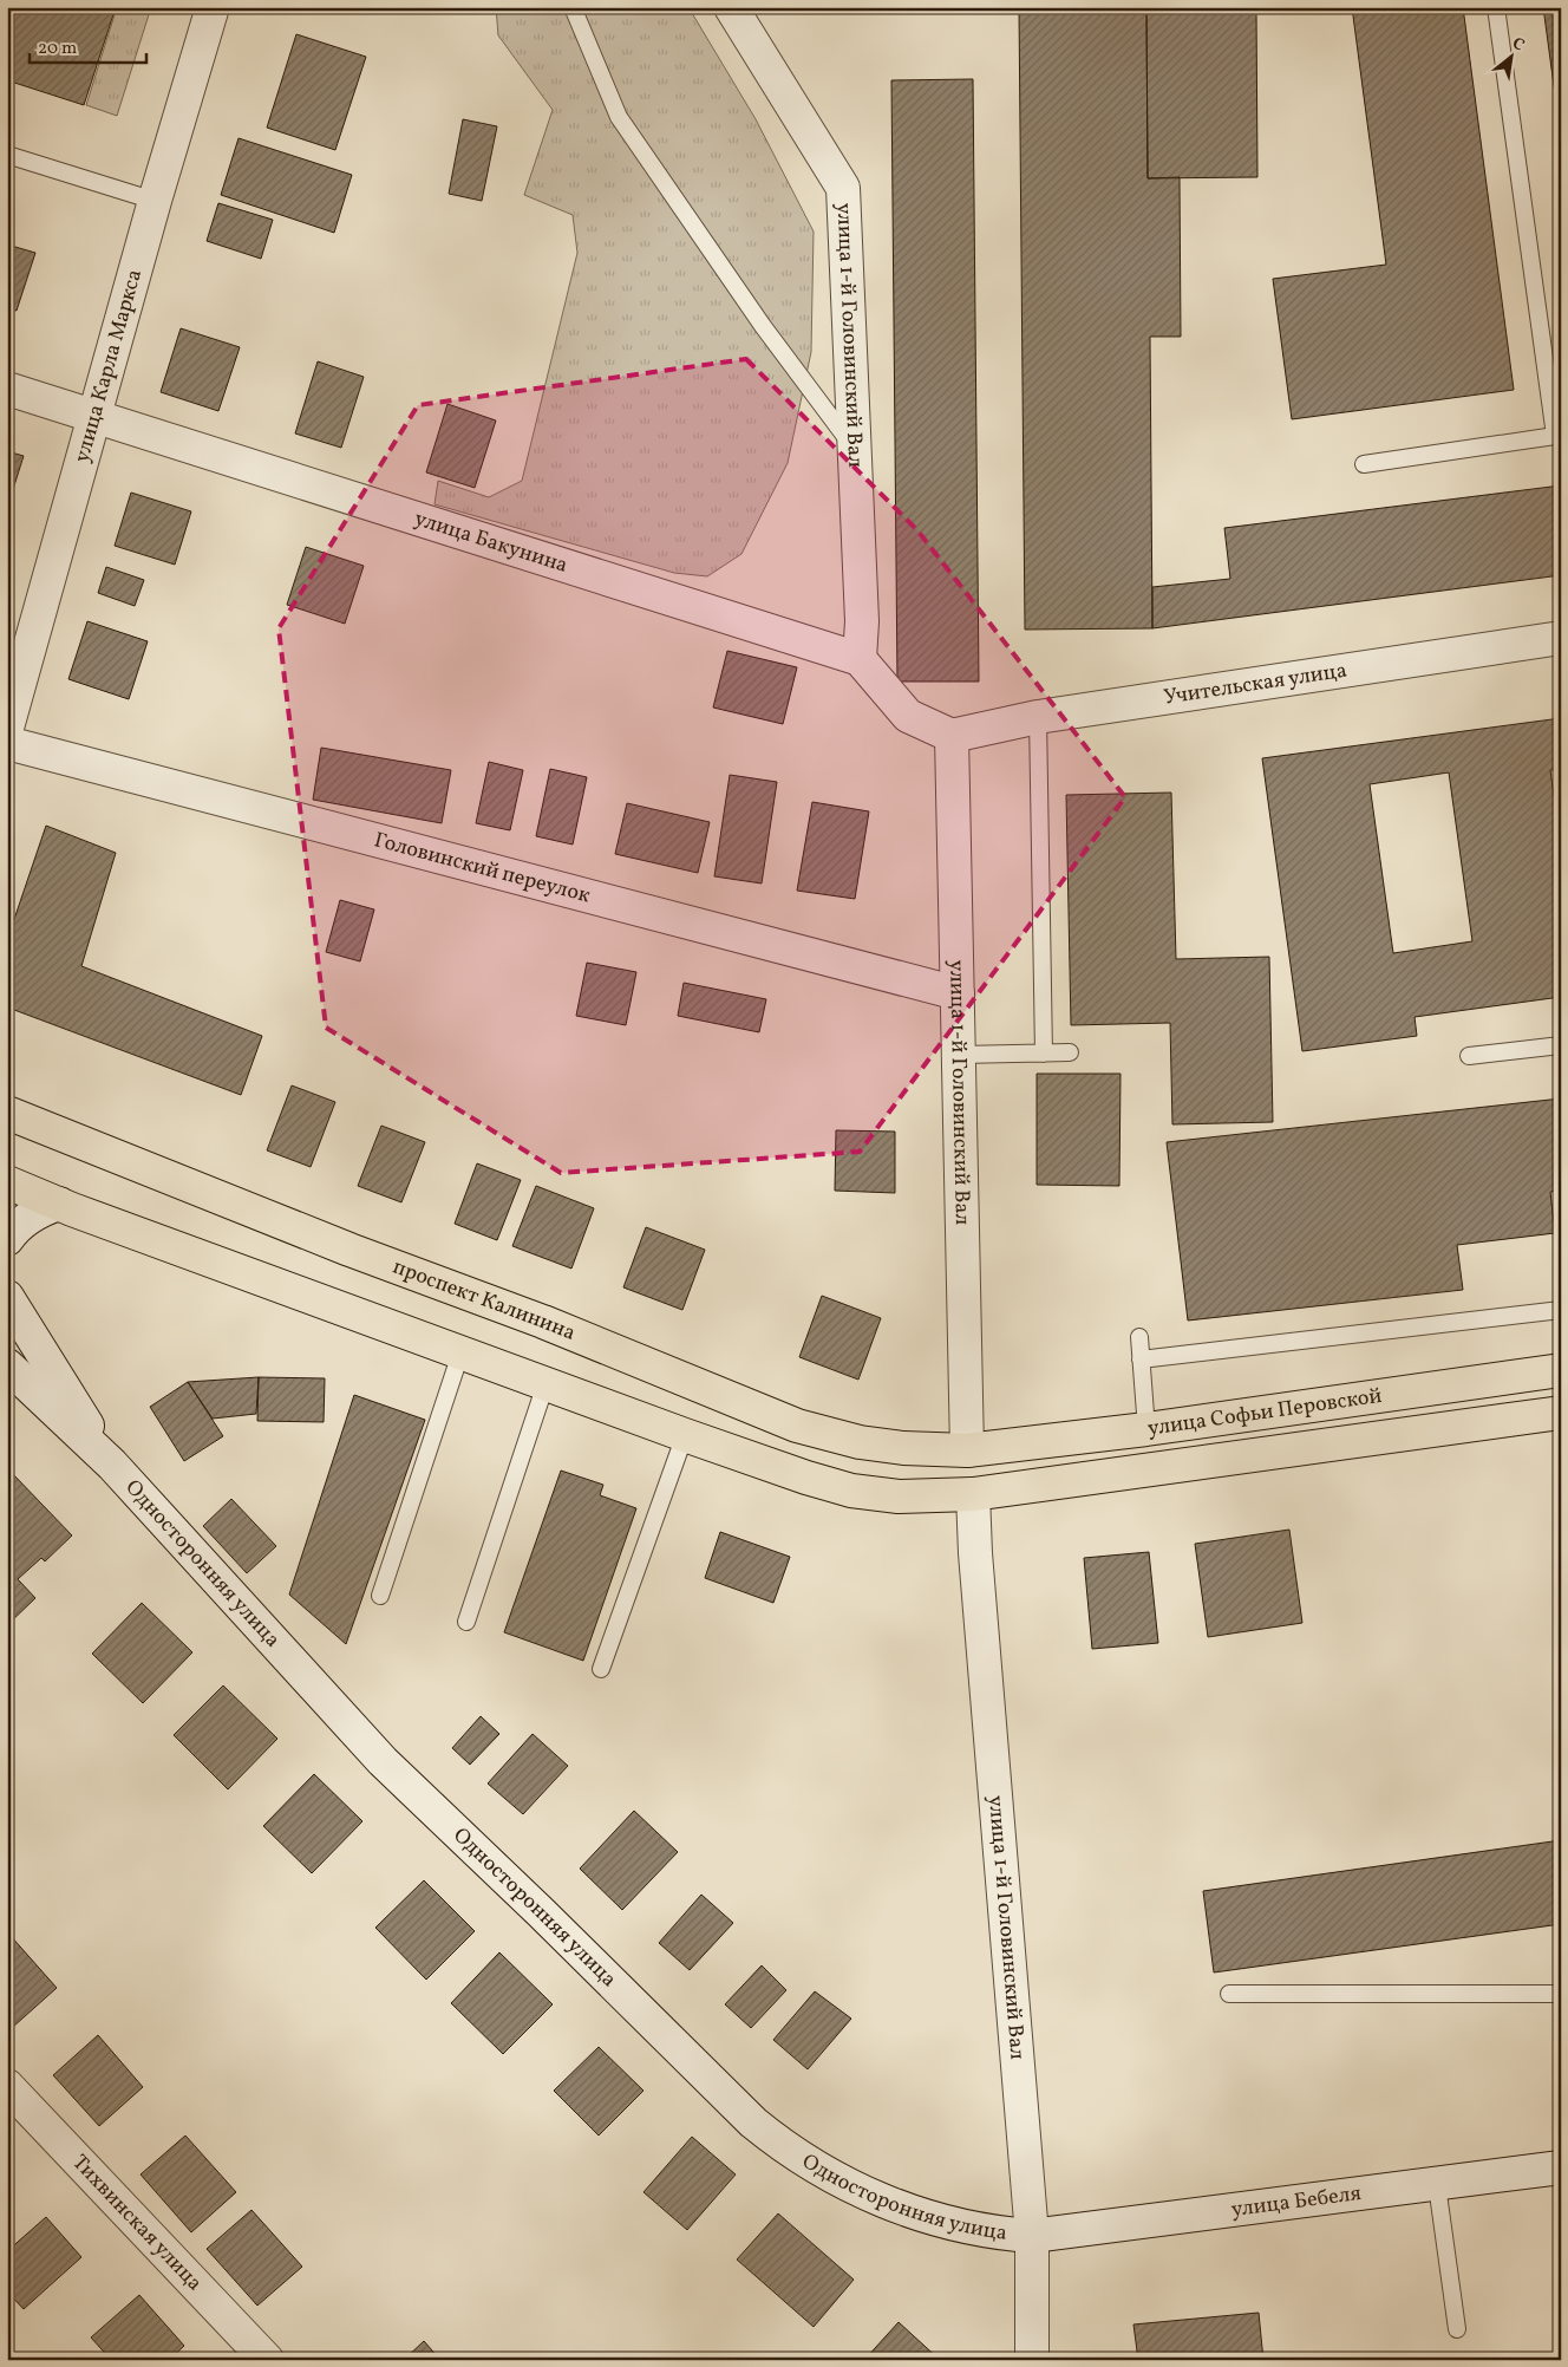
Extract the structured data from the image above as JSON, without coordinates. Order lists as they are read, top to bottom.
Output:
{
  "streets": {
    "main road": ["проспект Калинина", "улица Софьи Перовской"],
    "street": [
      "улица 1-й Головинский Вал",
      "улица Карла Маркса",
      "улица Бакунина",
      "Учительская улица",
      "Головинский переулок",
      "Односторонняя улица",
      "улица Бебеля",
      "Тихвинская улица"
    ]
  },
  "crossings": [
    ["улица 1-й Головинский Вал", "улица Бакунина"],
    ["улица 1-й Головинский Вал", "Учительская улица"],
    ["улица 1-й Головинский Вал", "Головинский переулок"],
    ["улица 1-й Головинский Вал", "проспект Калинина"],
    ["улица 1-й Головинский Вал", "улица Софьи Перовской"],
    ["улица 1-й Головинский Вал", "Односторонняя улица"],
    ["улица 1-й Головинский Вал", "улица Бебеля"],
    ["улица Карла Маркса", "улица Бакунина"],
    ["проспект Калинина", "улица Софьи Перовской"],
    ["Односторонняя улица", "улица Бебеля"]
  ],
  "scale_bar": "20 m",
  "north": "top right"
}
